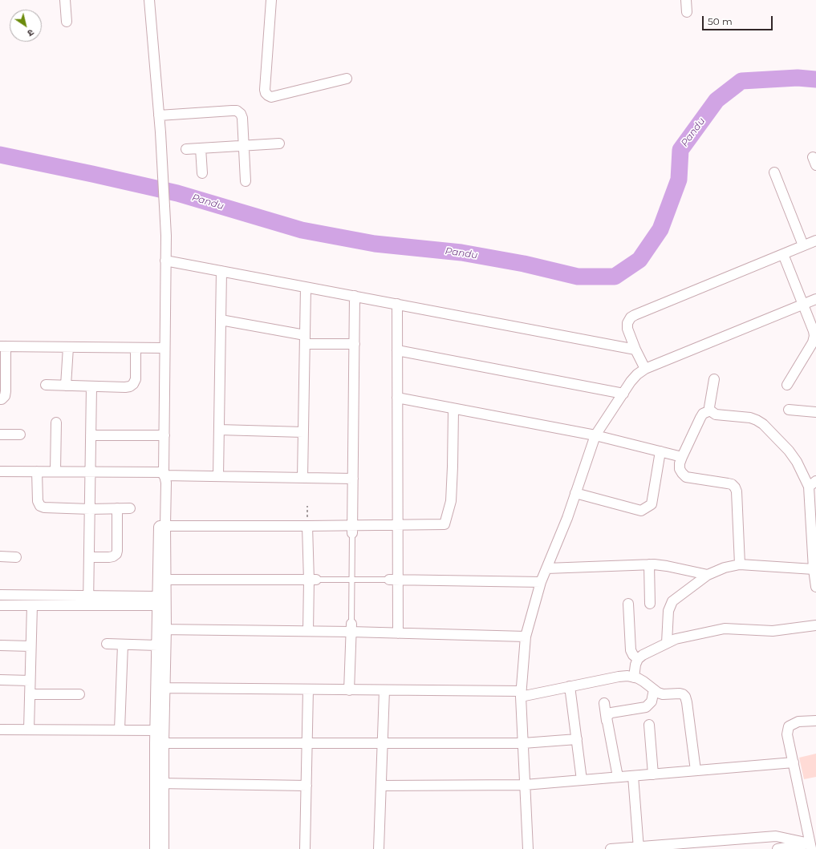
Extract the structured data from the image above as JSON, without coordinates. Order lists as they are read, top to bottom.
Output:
{
  "water": ["Pandu"],
  "scale_bar": "50 m",
  "north": "bottom right"
}
